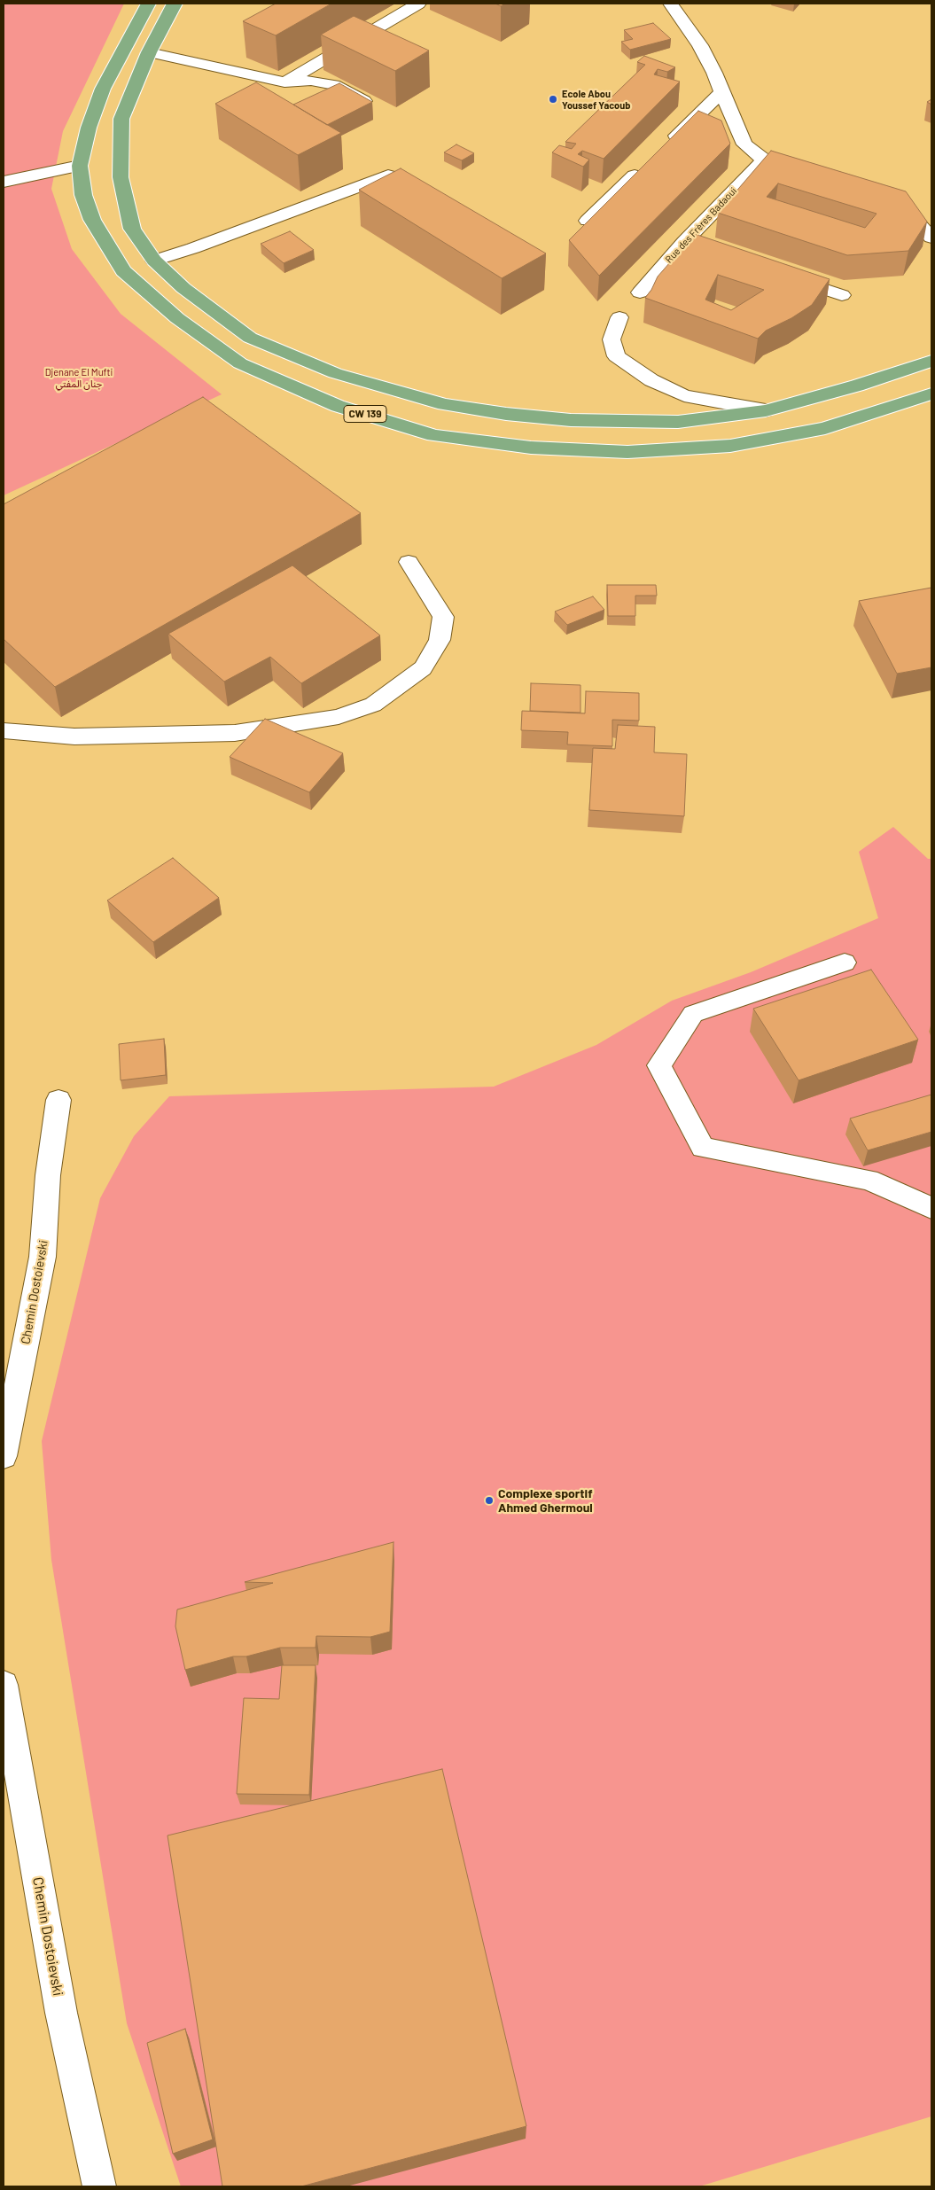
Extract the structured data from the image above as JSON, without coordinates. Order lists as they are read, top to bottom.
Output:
{
  "streets": {
    "highway": ["CW 139"],
    "street": ["Rue des Frères Badaoui", "Chemin Dostoievski"]
  },
  "parks": ["Djenane El Mufti جنان المفتي"],
  "places": ["Ecole Abou Youssef Yacoub", "Complexe sportif Ahmed Ghermoul"]
}
